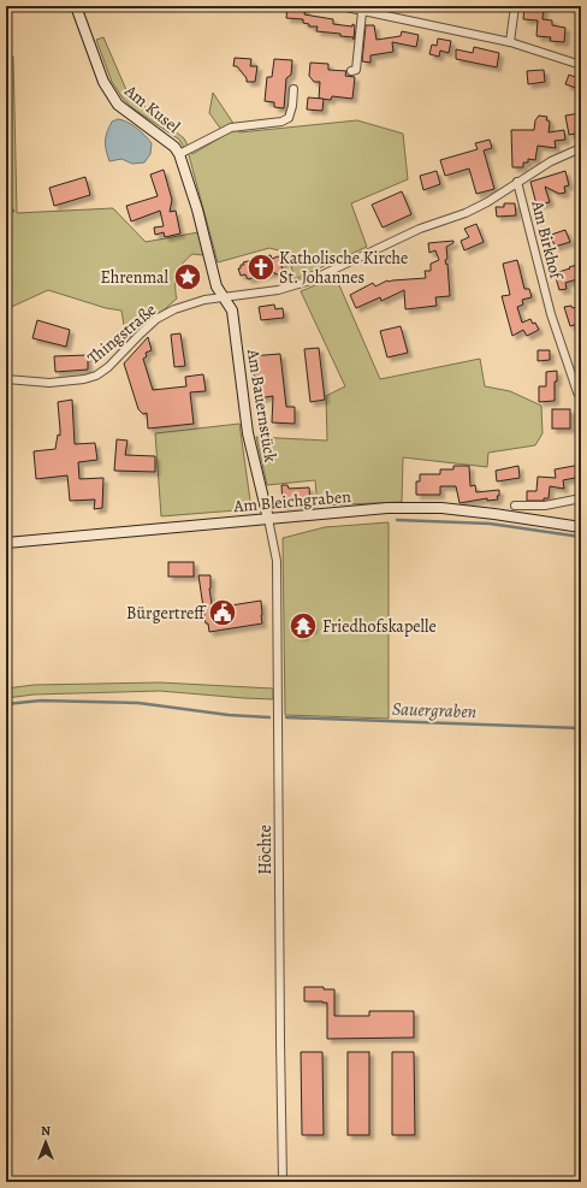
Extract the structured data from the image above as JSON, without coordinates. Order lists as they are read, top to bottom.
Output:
{
  "streets": {
    "street": [
      "Am Kusel",
      "Am Birkhof",
      "Thingstraße",
      "Am Bauernstück",
      "Am Bleichgraben",
      "Höchte"
    ]
  },
  "crossings": [
    ["Am Kusel", "Thingstraße"],
    ["Am Kusel", "Am Bauernstück"],
    ["Am Birkhof", "Thingstraße"],
    ["Thingstraße", "Am Bauernstück"],
    ["Am Bauernstück", "Am Bleichgraben"],
    ["Am Bauernstück", "Höchte"],
    ["Am Bleichgraben", "Höchte"]
  ],
  "water": ["Sauergraben"],
  "places": {
    "church": ["Katholische Kirche St. Johannes"],
    "place": ["Ehrenmal"],
    "public building": ["Bürgertreff"],
    "temple": ["Friedhofskapelle"]
  },
  "north": "top"
}
